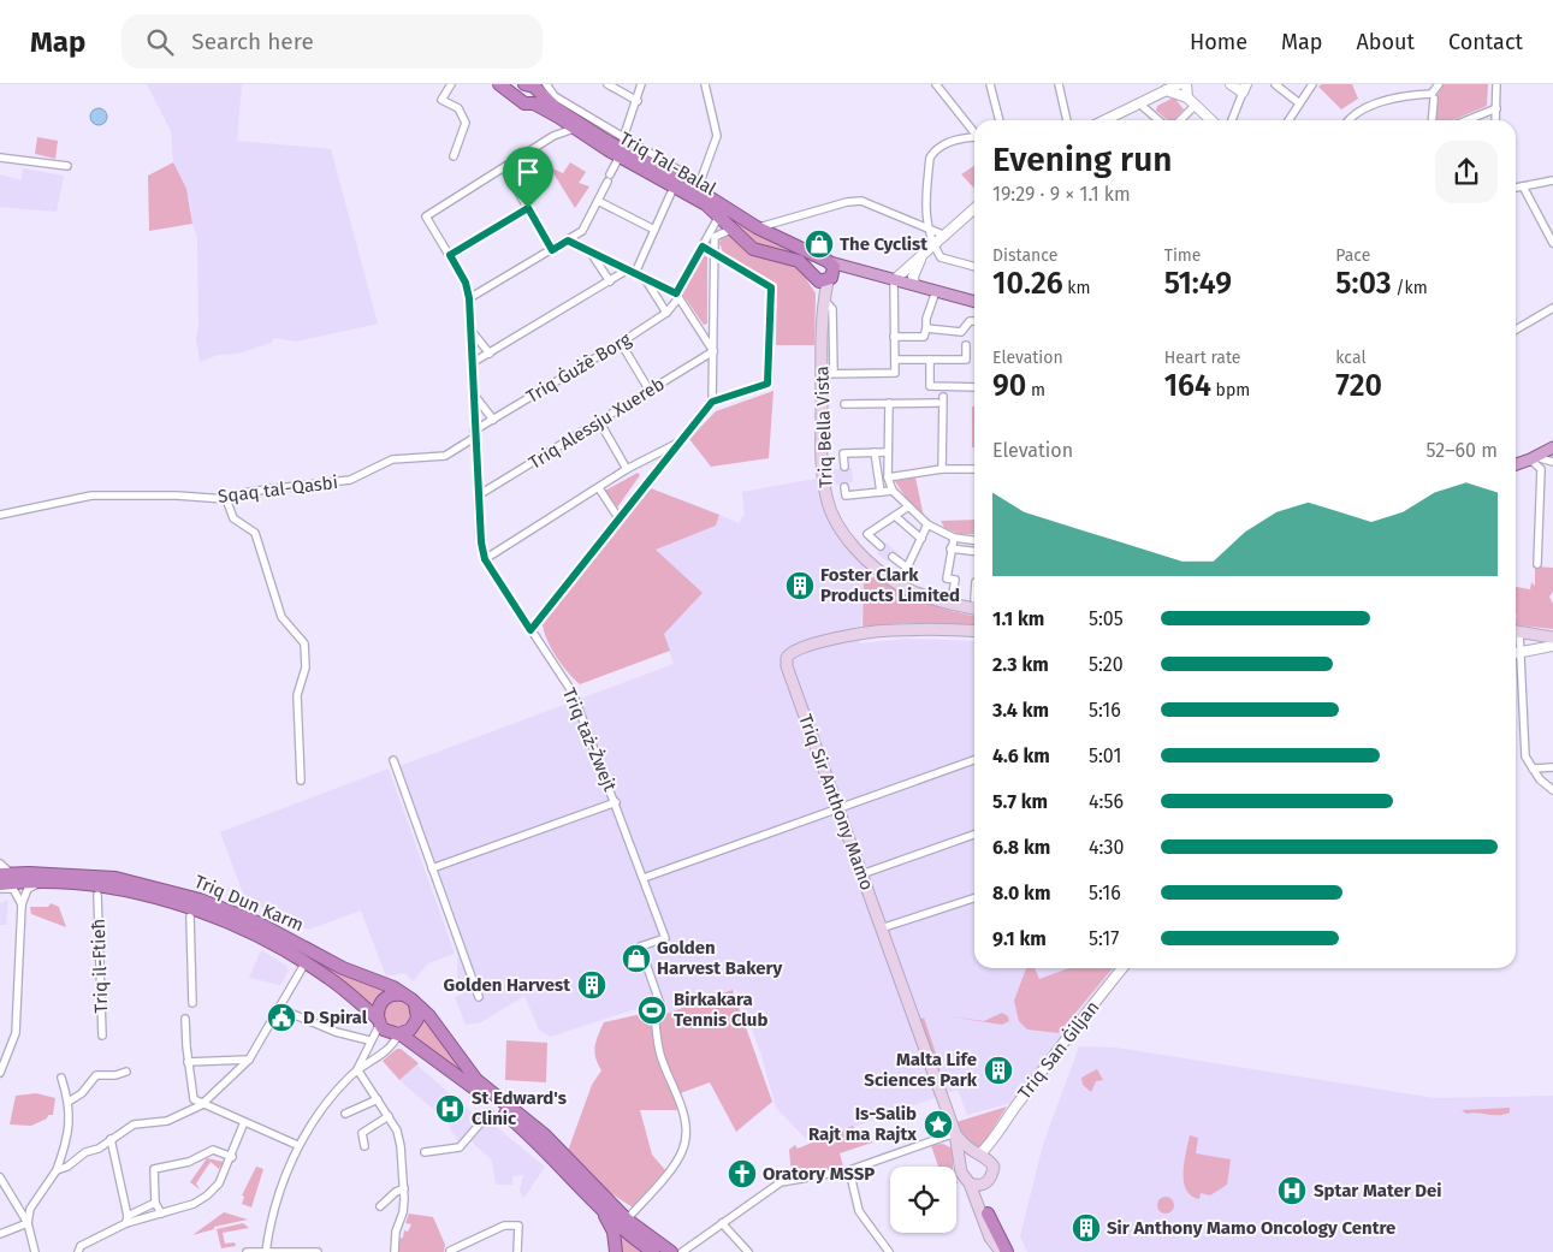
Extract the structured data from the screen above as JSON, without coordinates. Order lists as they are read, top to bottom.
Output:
{
  "streets": {
    "highway": ["Triq Tal-Balal", "Triq Dun Karm"],
    "main road": ["Triq Bella Vista", "Triq Sir Anthony Mamo"],
    "street": [
      "Triq Ġużè Borg",
      "Triq Alessju Xuereb",
      "Sqaq tal-Qasbi",
      "Triq taż-Żwejt",
      "Triq il-Ftieħ",
      "Triq San Ġiljan"
    ]
  },
  "crossings": [
    ["Triq Tal-Balal", "Triq Ġużè Borg"],
    ["Triq Tal-Balal", "Triq Bella Vista"],
    ["Triq Ġużè Borg", "Sqaq tal-Qasbi"],
    ["Triq Ġużè Borg", "Triq taż-Żwejt"],
    ["Triq Alessju Xuereb", "Triq taż-Żwejt"],
    ["Sqaq tal-Qasbi", "Triq taż-Żwejt"],
    ["Triq taż-Żwejt", "Triq Dun Karm"],
    ["Triq Sir Anthony Mamo", "Triq San Ġiljan"]
  ],
  "places": {
    "shop": ["The Cyclist", "Golden Harvest Bakery"],
    "building": [
      "Foster Clark Products Limited",
      "Golden Harvest",
      "Malta Life Sciences Park",
      "Sir Anthony Mamo Oncology Centre"
    ],
    "sports": ["Birkakara Tennis Club"],
    "public building": ["D Spiral"],
    "hospital": ["St Edward's Clinic", "Sptar Mater Dei"],
    "place": ["Is-Salib Rajt ma Rajtx"],
    "church": ["Oratory MSSP"]
  },
  "page": {
    "header": "Map",
    "search": "Search here",
    "nav": [
      "Home",
      "Map",
      "About",
      "Contact"
    ],
    "heading": ["Evening run", "19:29 · 9 × 1.1 km"],
    "stats": [
      ["Distance", "10.26 km"],
      ["Time", "51:49"],
      ["Pace", "5:03 /km"],
      ["Elevation", "90 m"],
      ["Heart rate", "164 bpm"],
      ["kcal", "720"]
    ],
    "chart": ["Elevation", "52–60 m"],
    "list": [
      {
        "name": "1.1 km",
        "note": "5:05"
      },
      {
        "name": "2.3 km",
        "note": "5:20"
      },
      {
        "name": "3.4 km",
        "note": "5:16"
      },
      {
        "name": "4.6 km",
        "note": "5:01"
      },
      {
        "name": "5.7 km",
        "note": "4:56"
      },
      {
        "name": "6.8 km",
        "note": "4:30"
      },
      {
        "name": "8.0 km",
        "note": "5:16"
      },
      {
        "name": "9.1 km",
        "note": "5:17"
      }
    ]
  }
}
